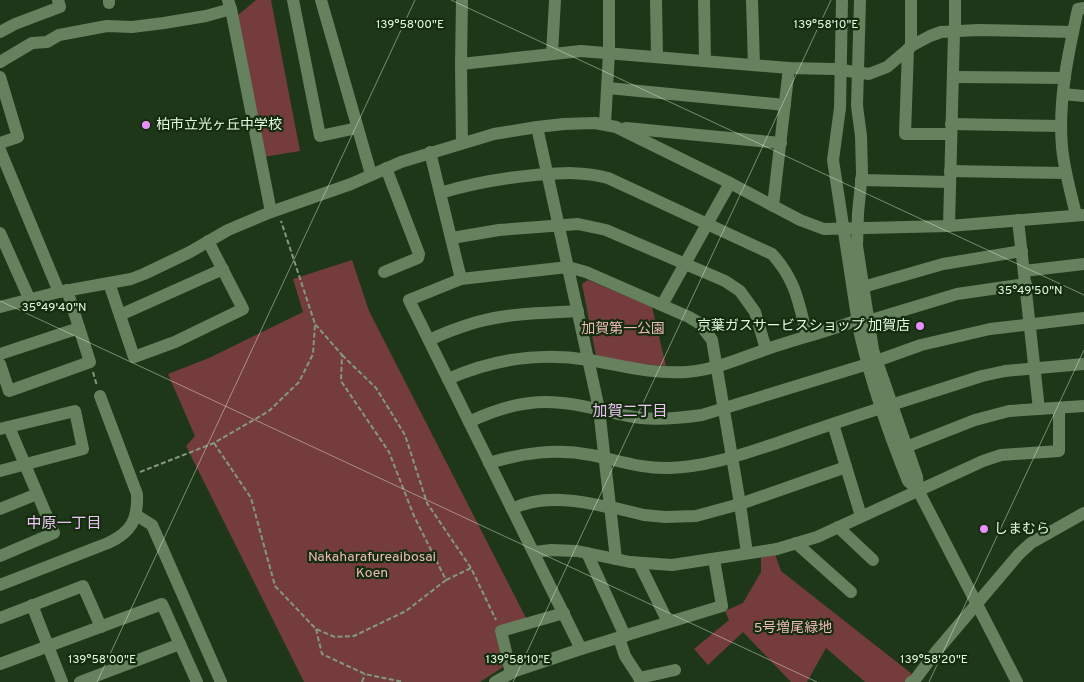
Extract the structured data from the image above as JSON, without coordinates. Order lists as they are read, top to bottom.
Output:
{
  "districts": ["加賀二丁目", "中原一丁目"],
  "parks": ["加賀第一公園", "Nakaharafureaibosai Koen", "5号増尾緑地"],
  "places": ["柏市立光ヶ丘中学校", "京葉ガスサービスショップ 加賀店", "しまむら"],
  "coordinates": [
    "139°58'00\"E",
    "139°58'10\"E",
    "35°49'50\"N",
    "35°49'40\"N",
    "139°58'20\"E"
  ]
}
